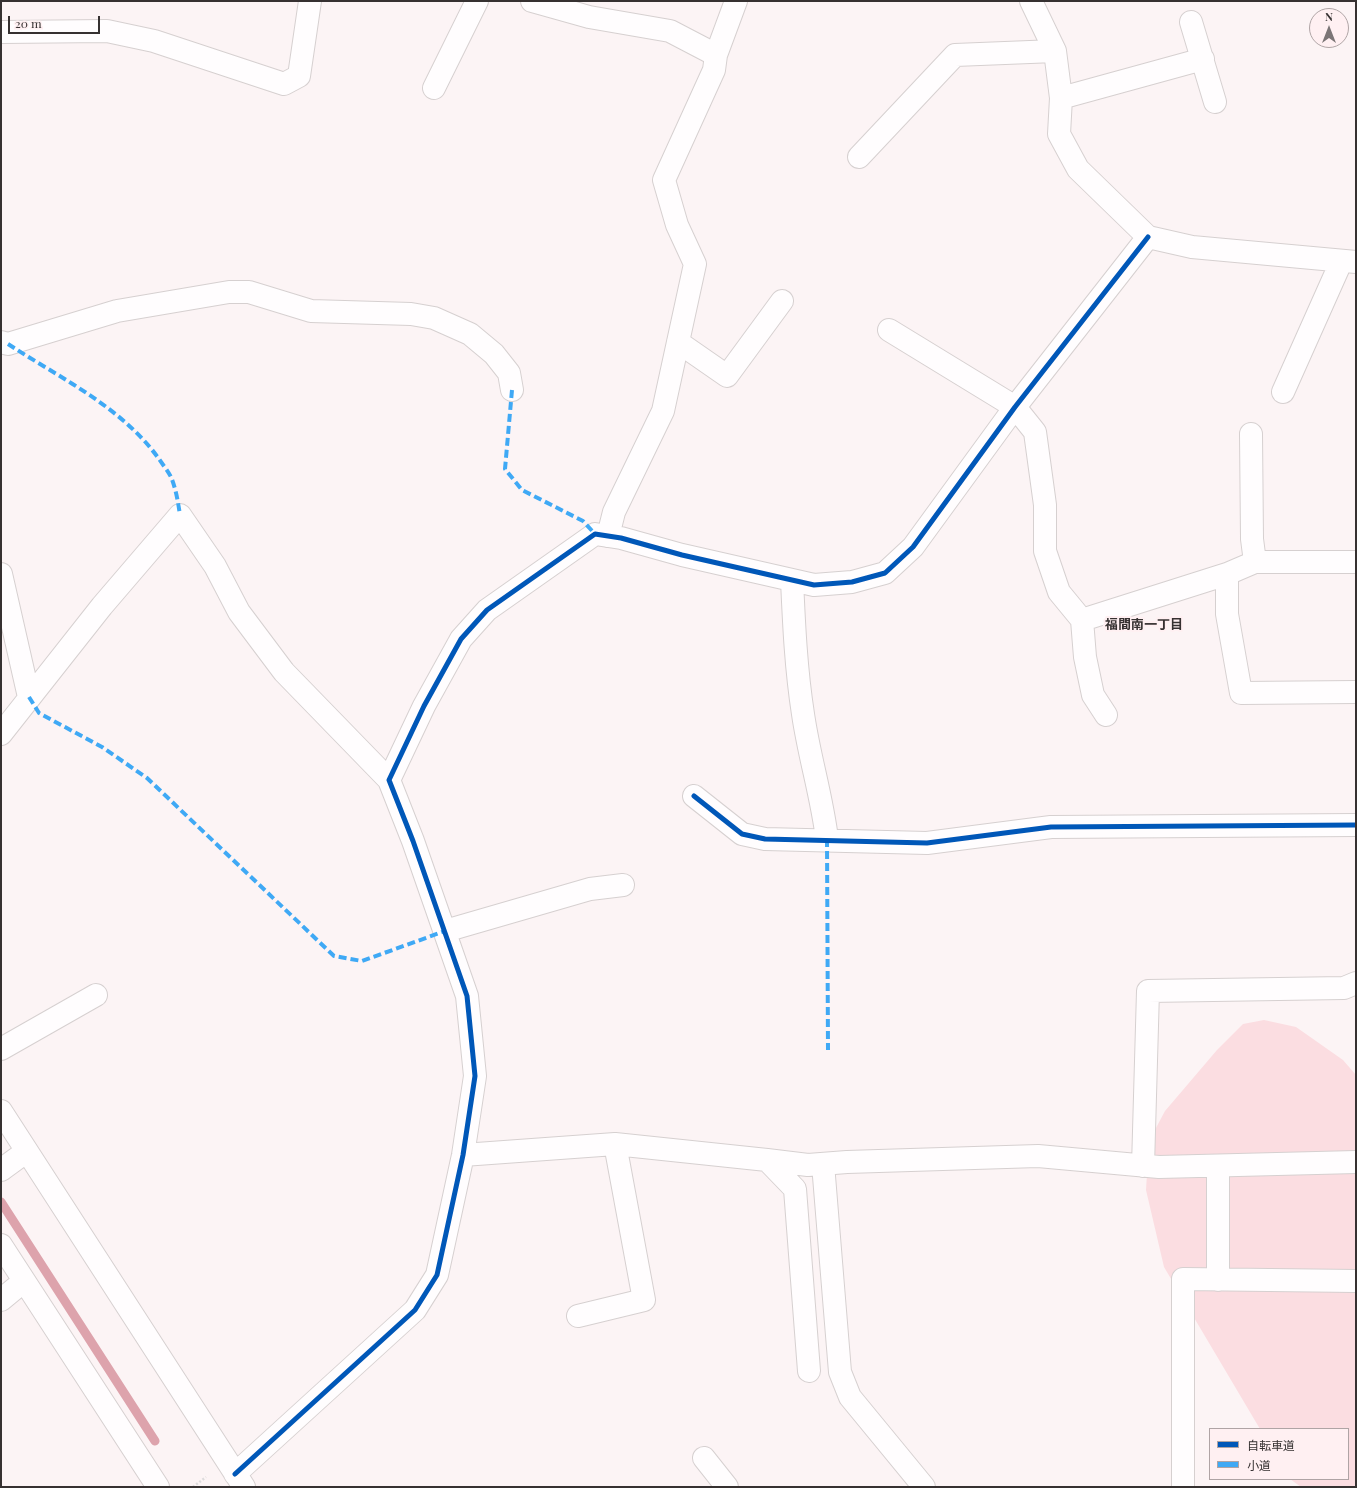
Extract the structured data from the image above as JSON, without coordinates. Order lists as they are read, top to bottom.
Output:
{
  "districts": ["福間南一丁目"],
  "legend": ["自転車道", "小道"],
  "scale_bar": "20 m",
  "north": "top"
}
